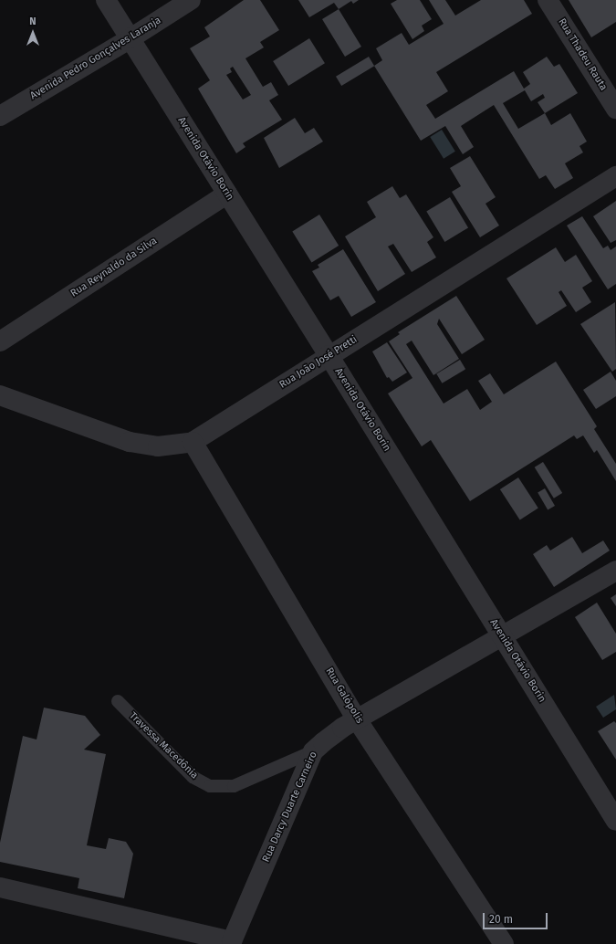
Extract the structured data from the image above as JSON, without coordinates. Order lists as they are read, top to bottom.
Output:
{
  "streets": {
    "street": [
      "Rua Thadeu Rauta",
      "Avenida Pedro Gonçalves Laranja",
      "Avenida Otávio Borin",
      "Rua Reynaldo da Silva",
      "Rua João José Pretti",
      "Rua Galópolis",
      "Rua Darcy Duarte Carneiro"
    ],
    "lane": ["Travessa Macedônia"]
  },
  "crossings": [
    ["Avenida Pedro Gonçalves Laranja", "Avenida Otávio Borin"],
    ["Avenida Otávio Borin", "Rua Reynaldo da Silva"],
    ["Avenida Otávio Borin", "Rua João José Pretti"],
    ["Avenida Otávio Borin", "Rua Darcy Duarte Carneiro"],
    ["Rua João José Pretti", "Rua Galópolis"],
    ["Rua Galópolis", "Rua Darcy Duarte Carneiro"],
    ["Travessa Macedônia", "Rua Darcy Duarte Carneiro"]
  ],
  "scale_bar": "20 m",
  "north": "top"
}
